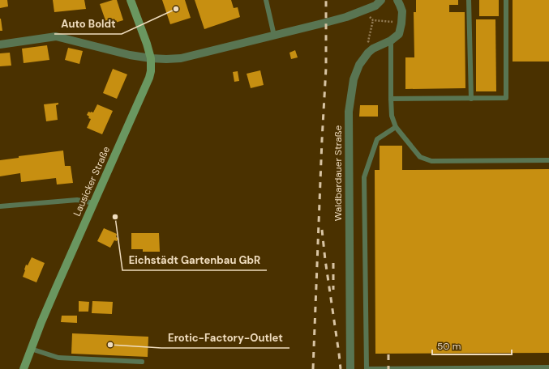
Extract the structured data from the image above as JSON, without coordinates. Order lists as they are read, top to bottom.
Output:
{
  "streets": {
    "main road": ["Lausicker Straße"],
    "street": ["Waldbardauer Straße"]
  },
  "places": ["Auto Boldt", "Eichstädt Gartenbau GbR", "Erotic-Factory-Outlet"],
  "scale_bar": "50 m"
}
